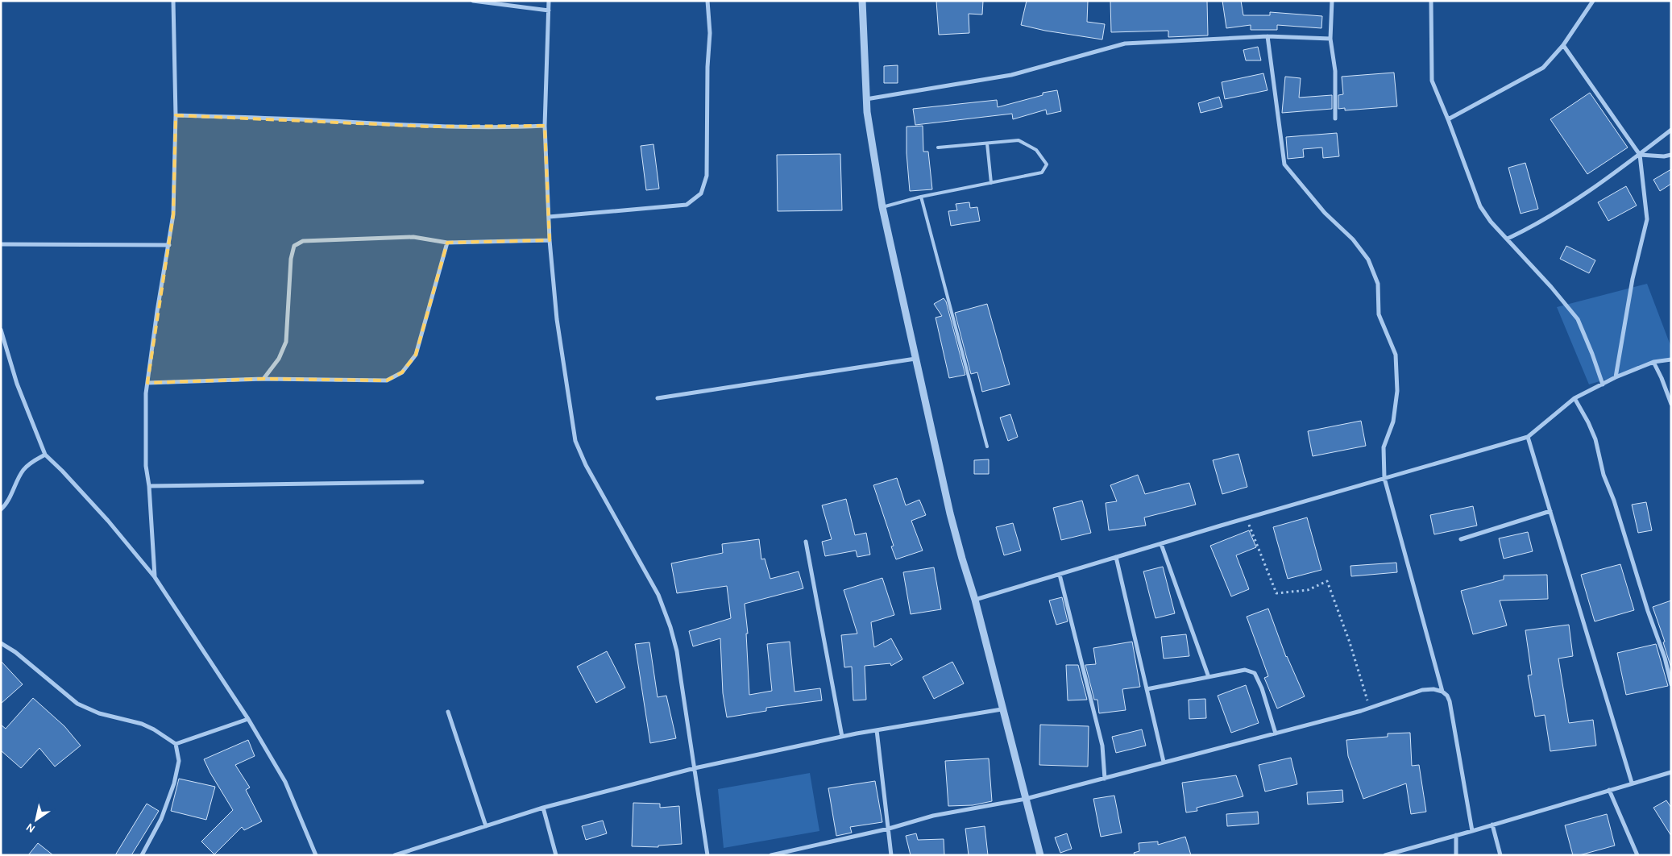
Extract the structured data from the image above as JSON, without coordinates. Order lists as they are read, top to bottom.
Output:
{
  "north": "bottom left"
}
